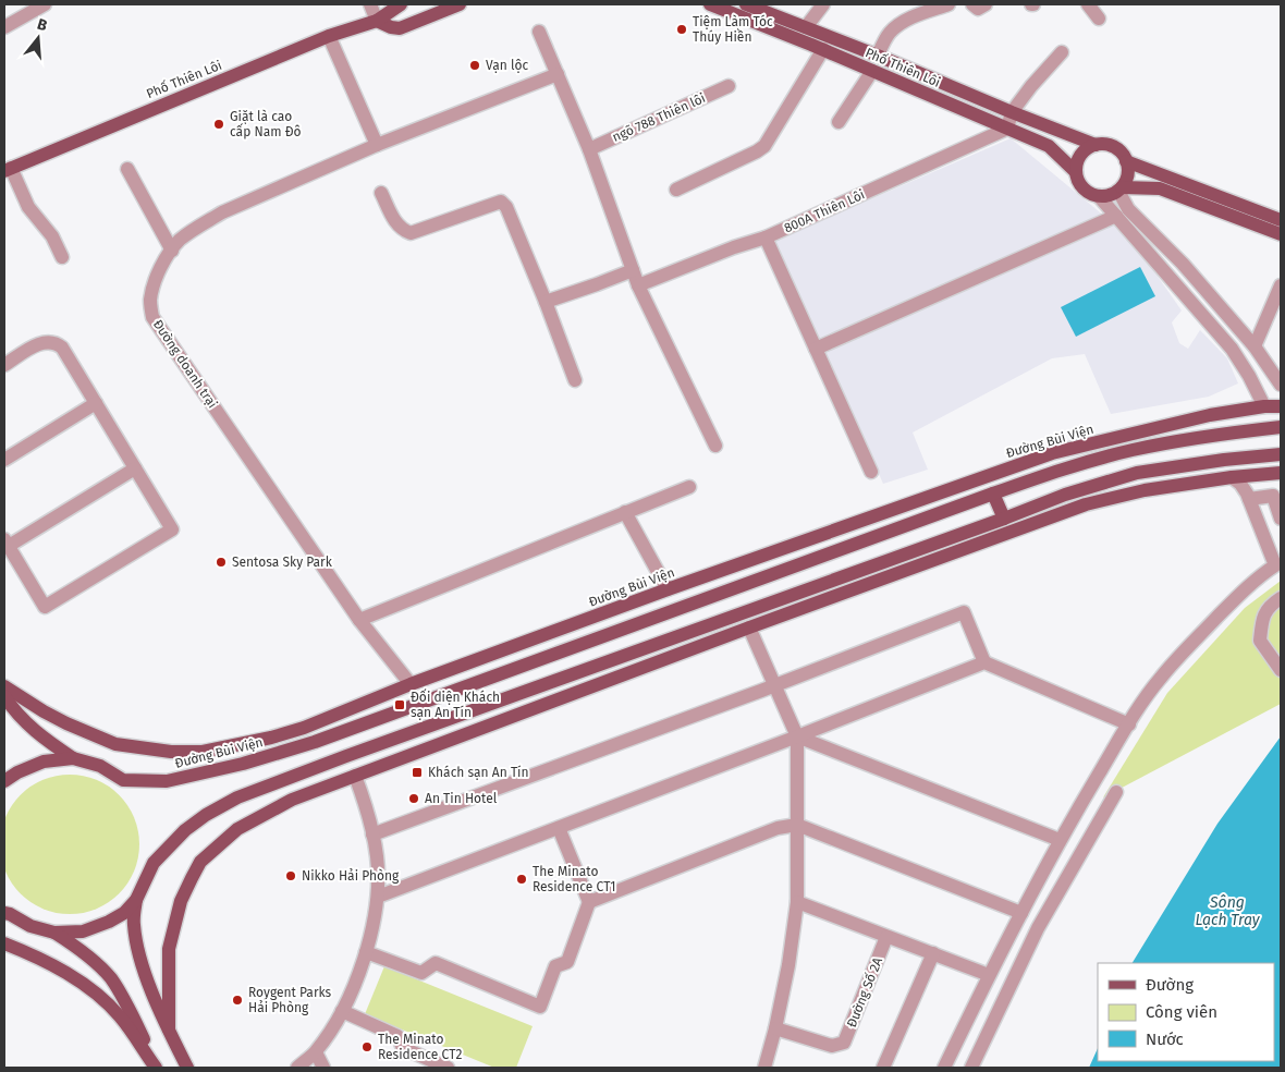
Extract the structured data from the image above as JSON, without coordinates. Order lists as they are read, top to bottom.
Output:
{
  "streets": {
    "main road": ["Phố Thiên Lôi", "Đường Bùi Viện"],
    "street": [
      "ngõ 788 Thiên lôi",
      "800A Thiên Lôi",
      "Đường doanh trại",
      "Đường Số 2A"
    ]
  },
  "crossings": [
    ["Phố Thiên Lôi", "800A Thiên Lôi"],
    ["Đường doanh trại", "Đường Bùi Viện"]
  ],
  "water": ["Sông Lạch Tray"],
  "places": {
    "other": [
      "Tiệm Làm Tóc Thúy Hiền",
      "Vạn lộc",
      "Giặt là cao cấp Nam Đô",
      "Sentosa Sky Park",
      "An Tin Hotel",
      "Nikko Hải Phòng",
      "The Minato Residence CT1",
      "Roygent Parks Hải Phòng",
      "The Minato Residence CT2"
    ],
    "transit": ["Đối diện Khách sạn An Tín", "Khách sạn An Tín"]
  },
  "legend": ["Đường", "Công viên", "Nước"],
  "north": "top"
}
